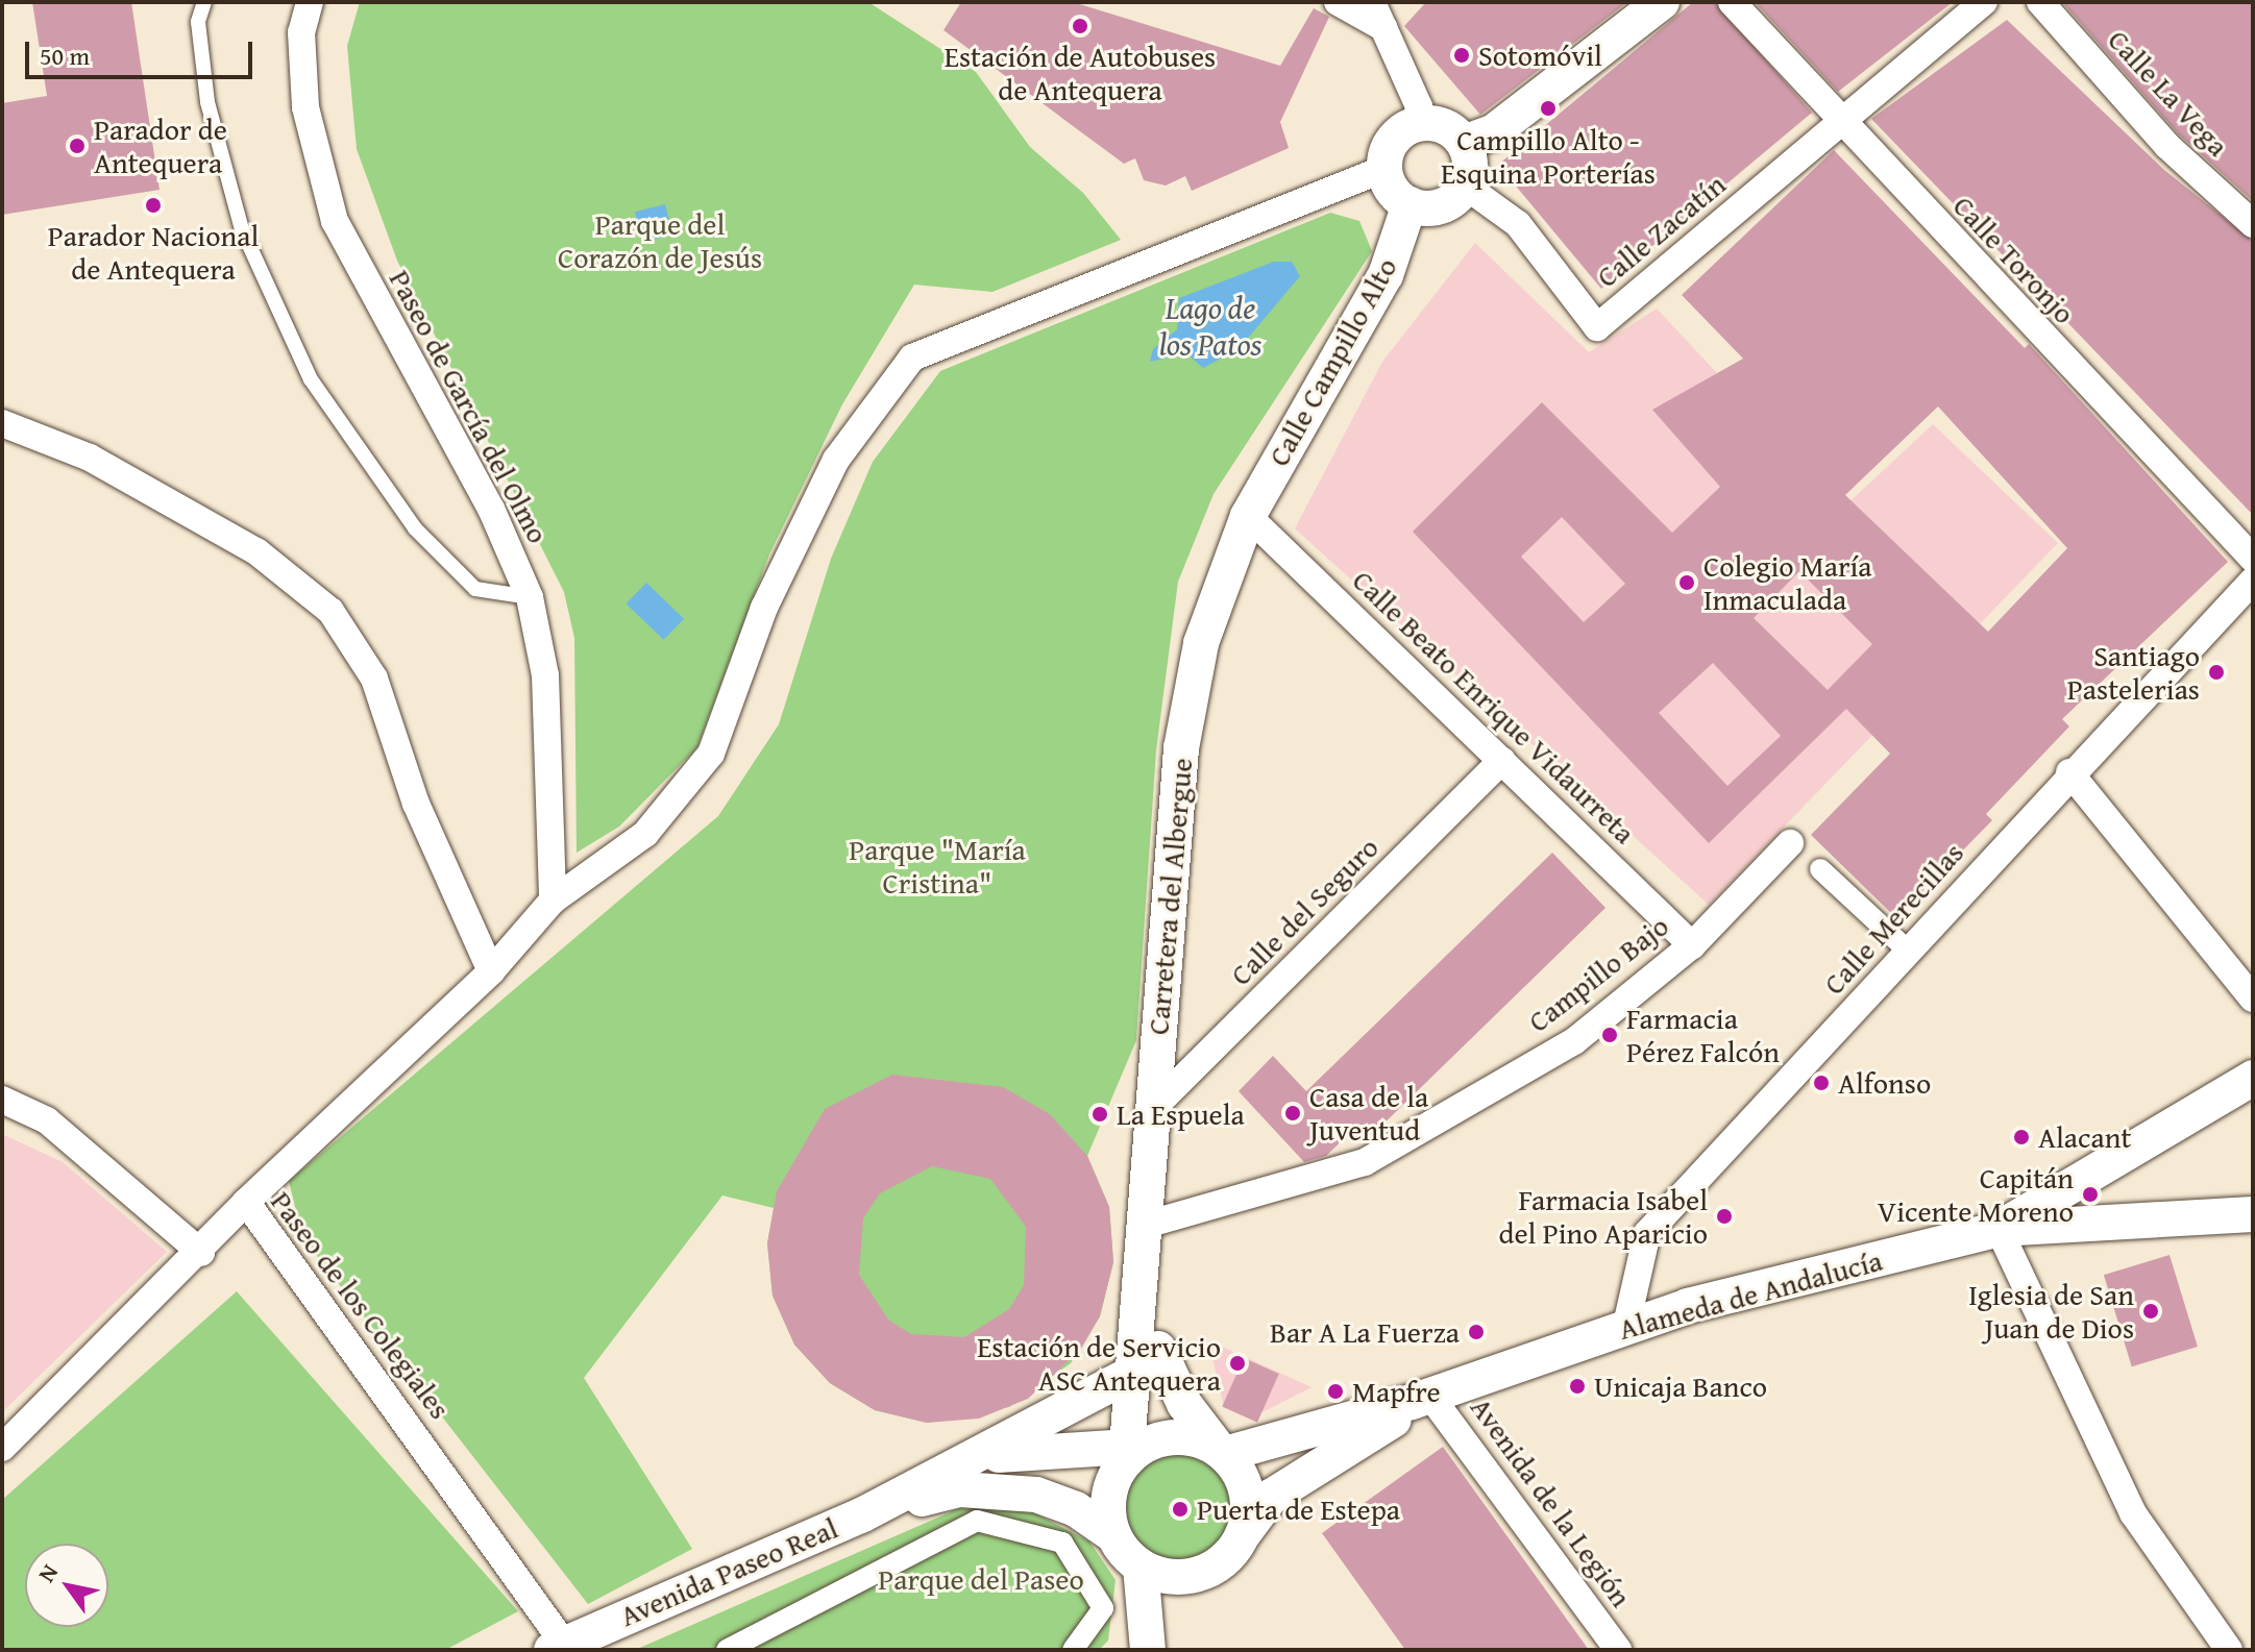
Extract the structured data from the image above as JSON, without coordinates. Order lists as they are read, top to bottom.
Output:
{
  "streets": {
    "street": [
      "Calle La Vega",
      "Calle Zacatín",
      "Calle Toronjo",
      "Calle Campillo Alto",
      "Paseo de García del Olmo",
      "Calle Beato Enrique Vidaurreta",
      "Carretera del Albergue",
      "Calle del Seguro",
      "Calle Merecillas",
      "Campillo Bajo",
      "Alameda de Andalucía",
      "Paseo de los Colegiales",
      "Avenida de la Legión",
      "Avenida Paseo Real"
    ]
  },
  "crossings": [
    ["Calle Zacatín", "Calle Toronjo"],
    ["Calle Zacatín", "Calle Campillo Alto"],
    ["Calle Campillo Alto", "Calle Beato Enrique Vidaurreta"],
    ["Calle Campillo Alto", "Carretera del Albergue"],
    ["Calle Beato Enrique Vidaurreta", "Carretera del Albergue"],
    ["Calle Beato Enrique Vidaurreta", "Calle del Seguro"],
    ["Calle Beato Enrique Vidaurreta", "Campillo Bajo"],
    ["Carretera del Albergue", "Calle del Seguro"],
    ["Carretera del Albergue", "Campillo Bajo"],
    ["Carretera del Albergue", "Alameda de Andalucía"],
    ["Carretera del Albergue", "Avenida Paseo Real"],
    ["Calle Merecillas", "Alameda de Andalucía"],
    ["Alameda de Andalucía", "Avenida de la Legión"],
    ["Alameda de Andalucía", "Avenida Paseo Real"],
    ["Paseo de los Colegiales", "Avenida Paseo Real"]
  ],
  "water": ["Lago de los Patos"],
  "parks": ["Parque del Corazón de Jesús", "Parque \"María Cristina\"", "Parque del Paseo"],
  "places": [
    "Estación de Autobuses de Antequera",
    "Sotomóvil",
    "Campillo Alto - Esquina Porterías",
    "Parador de Antequera",
    "Parador Nacional de Antequera",
    "Colegio María Inmaculada",
    "Santiago Pastelerias",
    "Farmacia Pérez Falcón",
    "Alfonso",
    "Casa de la Juventud",
    "La Espuela",
    "Alacant",
    "Capitán Vicente Moreno",
    "Farmacia Isabel del Pino Aparicio",
    "Iglesia de San Juan de Dios",
    "Bar A La Fuerza",
    "Estación de Servicio ASC Antequera",
    "Unicaja Banco",
    "Mapfre",
    "Puerta de Estepa"
  ],
  "scale_bar": "50 m",
  "north": "top left"
}
